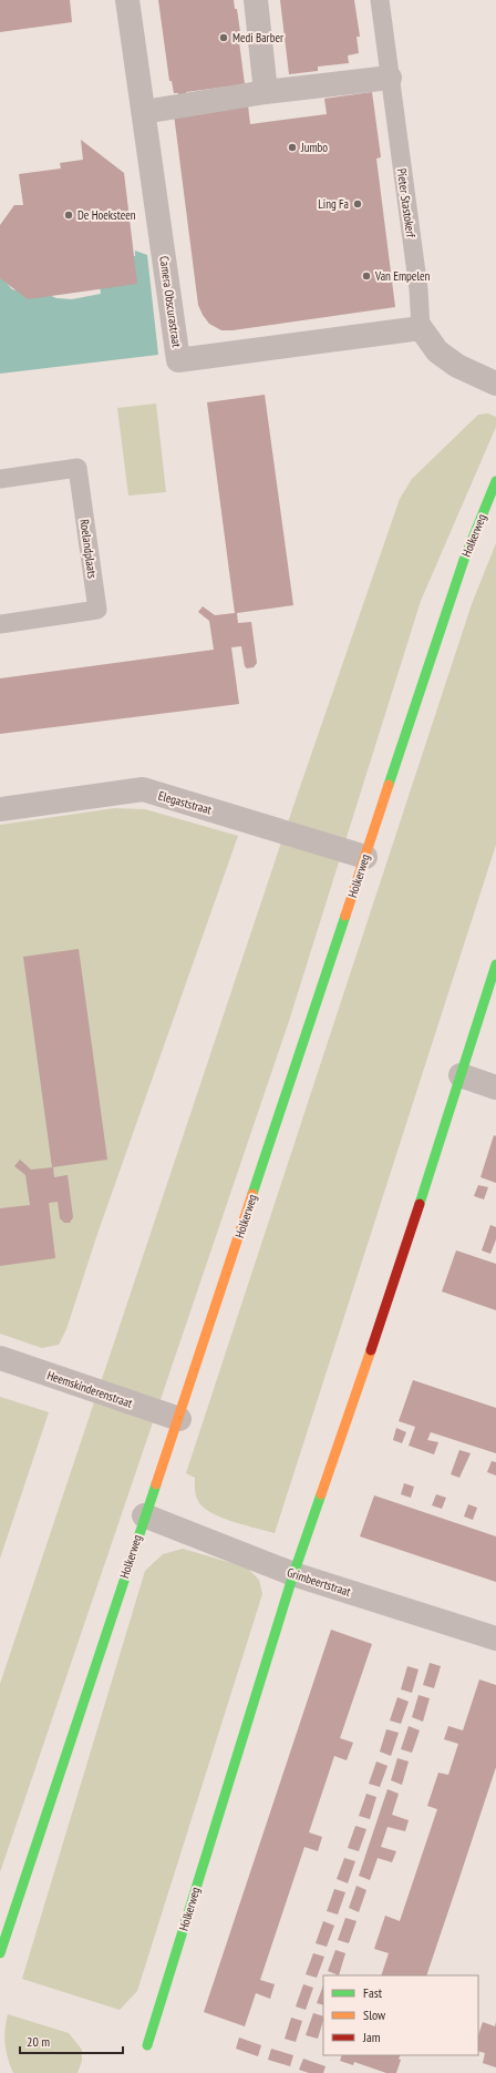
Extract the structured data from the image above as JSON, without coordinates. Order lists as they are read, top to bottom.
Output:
{
  "streets": {
    "street": [
      "Camera Obscurastraat",
      "Holkerweg",
      "Elegaststraat",
      "Heemskinderenstraat",
      "Grimbeertstraat"
    ],
    "lane": ["Pieter Stastokerf", "Roelandplaats"]
  },
  "crossings": [
    ["Pieter Stastokerf", "Camera Obscurastraat"],
    ["Holkerweg", "Elegaststraat"],
    ["Holkerweg", "Heemskinderenstraat"],
    ["Holkerweg", "Grimbeertstraat"]
  ],
  "places": [
    "Medi Barber",
    "Jumbo",
    "Ling Fa",
    "De Hoeksteen",
    "Van Empelen"
  ],
  "legend": ["Fast", "Slow", "Jam"],
  "scale_bar": "20 m"
}
